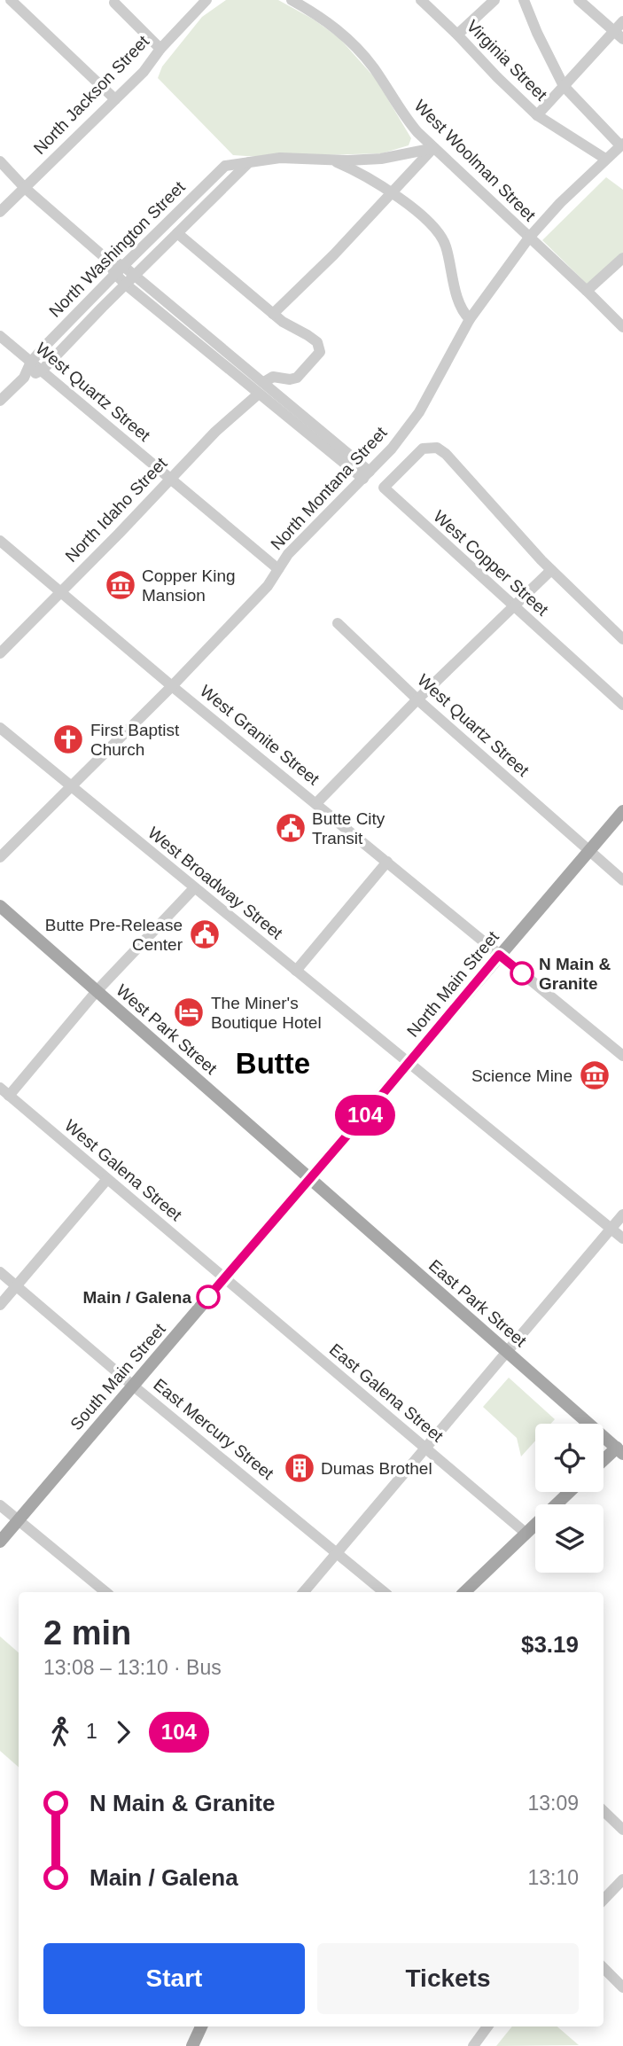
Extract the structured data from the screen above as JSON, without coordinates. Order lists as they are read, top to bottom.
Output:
{
  "streets": {
    "main road": [
      "North Main Street",
      "West Park Street",
      "East Park Street",
      "South Main Street"
    ],
    "street": [
      "Virginia Street",
      "North Jackson Street",
      "West Woolman Street",
      "North Washington Street",
      "West Quartz Street",
      "North Montana Street",
      "North Idaho Street",
      "West Copper Street",
      "West Granite Street",
      "West Broadway Street",
      "West Galena Street",
      "East Galena Street",
      "East Mercury Street"
    ]
  },
  "crossings": [
    ["Virginia Street", "North Montana Street"],
    ["West Woolman Street", "North Washington Street"],
    ["West Woolman Street", "North Montana Street"],
    ["North Washington Street", "West Quartz Street"],
    ["West Quartz Street", "North Montana Street"],
    ["West Quartz Street", "North Idaho Street"],
    ["West Quartz Street", "North Main Street"],
    ["North Montana Street", "West Granite Street"],
    ["North Montana Street", "West Broadway Street"],
    ["North Idaho Street", "West Granite Street"],
    ["West Granite Street", "North Main Street"],
    ["West Broadway Street", "North Main Street"],
    ["North Main Street", "West Park Street"],
    ["North Main Street", "East Park Street"],
    ["North Main Street", "South Main Street"],
    ["West Park Street", "East Park Street"],
    ["West Park Street", "South Main Street"],
    ["West Galena Street", "South Main Street"],
    ["West Galena Street", "East Galena Street"],
    ["East Park Street", "South Main Street"],
    ["South Main Street", "East Galena Street"],
    ["South Main Street", "East Mercury Street"]
  ],
  "districts": ["Butte"],
  "places": {
    "museum": ["Copper King Mansion", "Science Mine"],
    "church": ["First Baptist Church"],
    "public building": ["Butte City Transit", "Butte Pre-Release Center"],
    "other": ["N Main & Granite", "Main / Galena"],
    "hotel": ["The Miner's Boutique Hotel"],
    "building": ["Dumas Brothel"]
  },
  "lines": ["bus line 104"],
  "page": {
    "on_map": "104",
    "heading": ["2 min", "13:08 – 13:10 · Bus", "$3.19"],
    "legs": ["1", "104"],
    "list": [
      {
        "name": "N Main & Granite",
        "value": "13:09"
      },
      {
        "name": "Main / Galena",
        "value": "13:10"
      }
    ],
    "buttons": ["Start", "Tickets"]
  }
}
